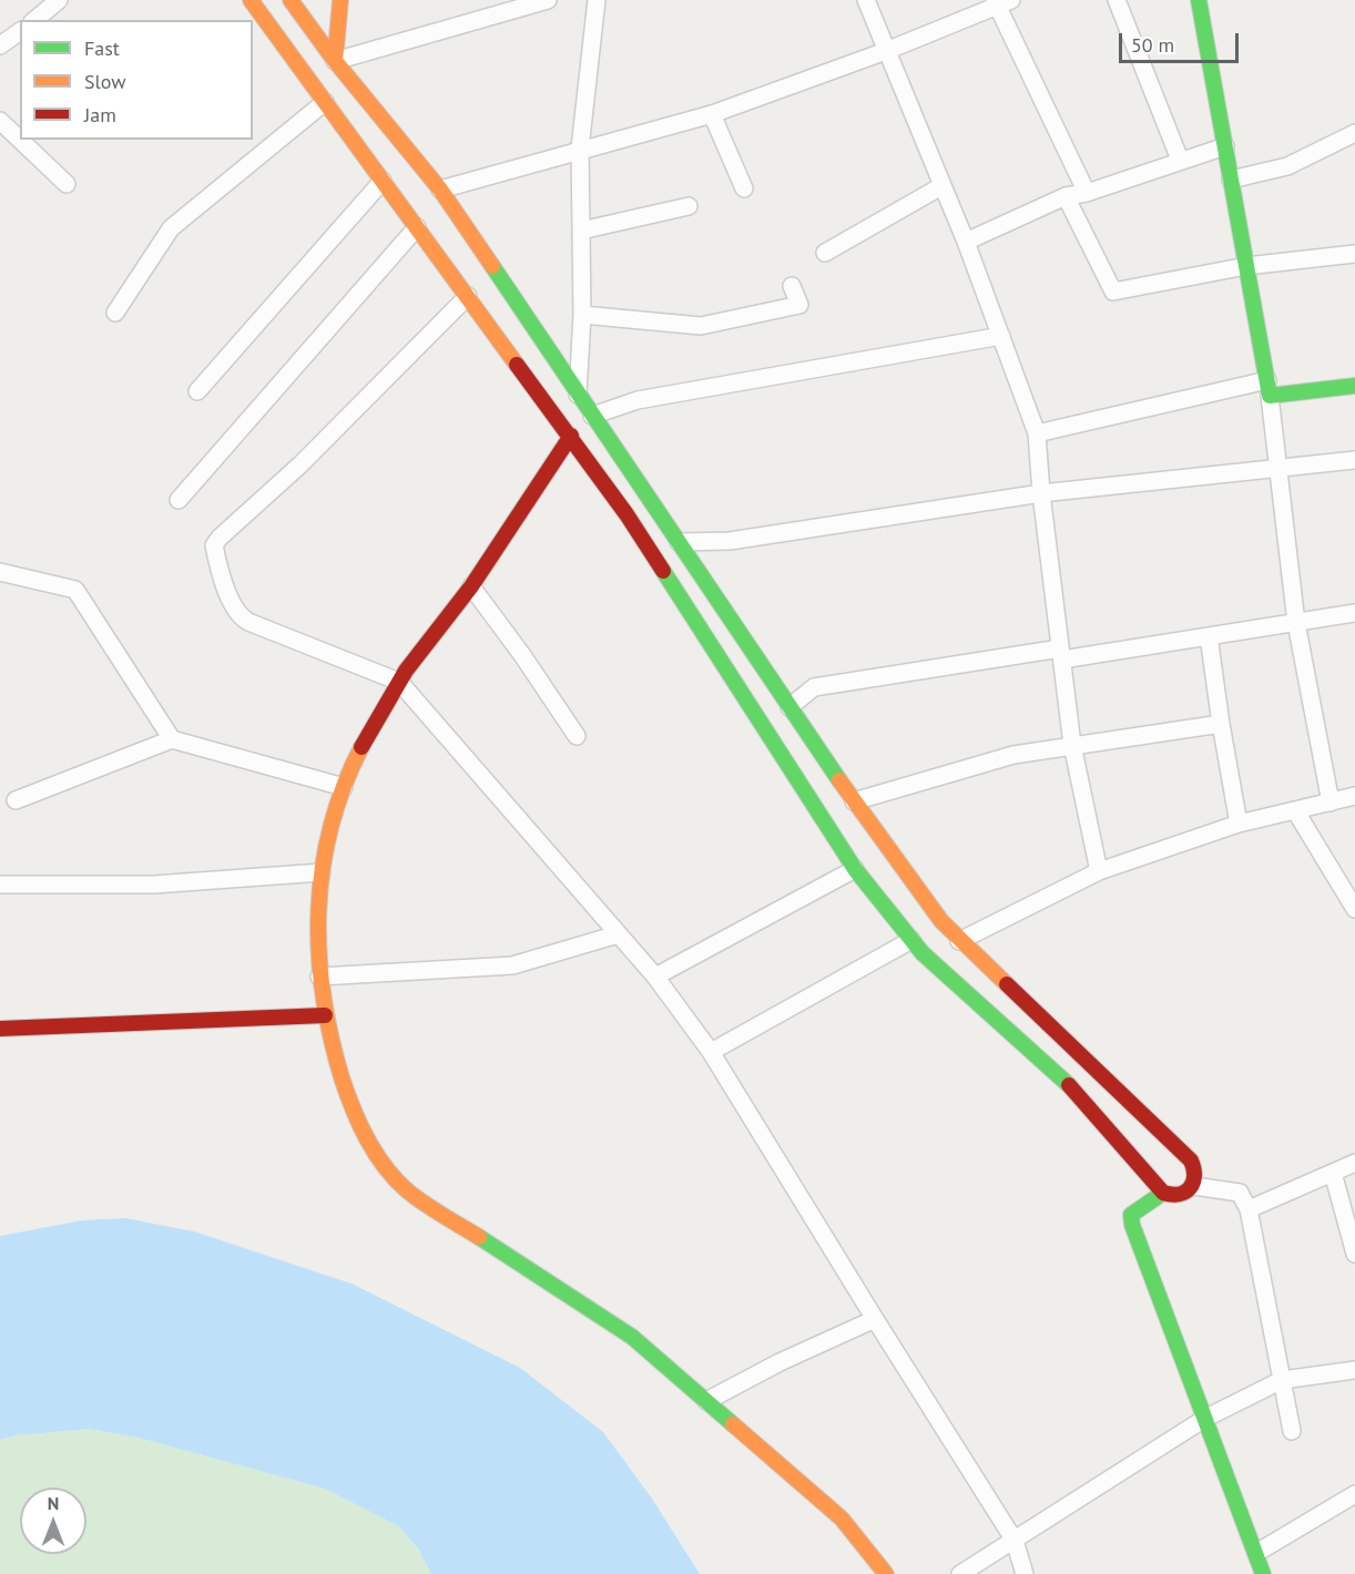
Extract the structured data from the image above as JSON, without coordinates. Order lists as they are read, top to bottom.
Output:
{
  "legend": ["Fast", "Slow", "Jam"],
  "scale_bar": "50 m",
  "north": "top"
}
